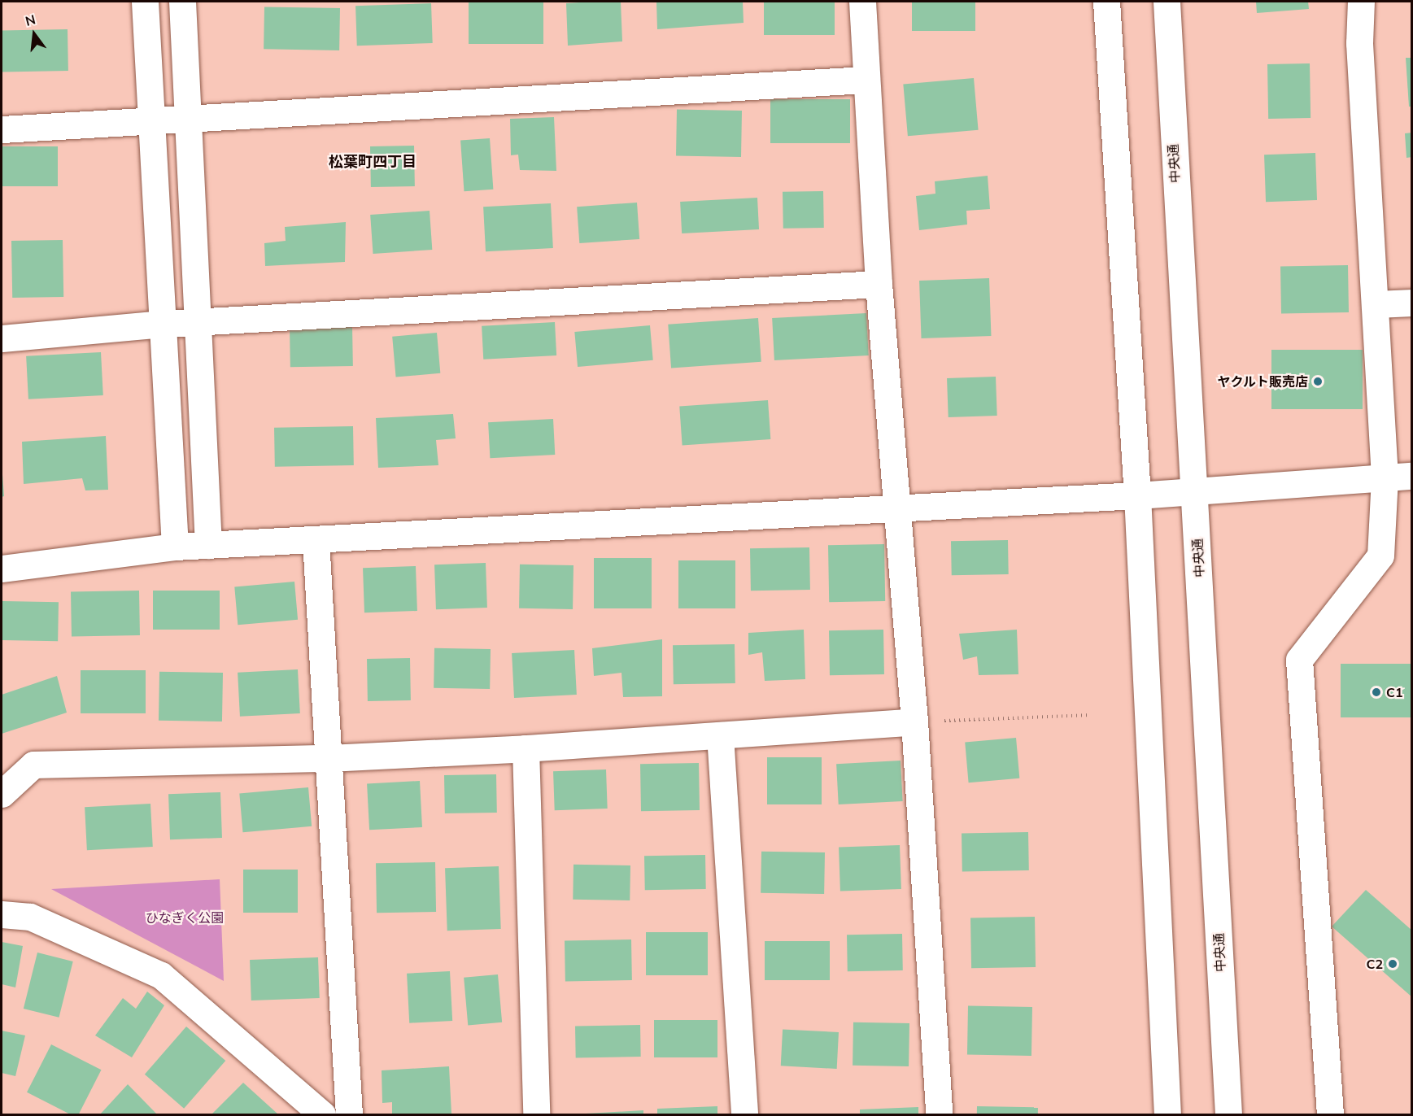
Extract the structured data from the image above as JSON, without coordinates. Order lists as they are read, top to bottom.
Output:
{
  "streets": {
    "street": ["中央通"]
  },
  "districts": ["松葉町四丁目"],
  "parks": ["ひなぎく公園"],
  "places": ["ヤクルト販売店", "C1", "C2"],
  "north": "top"
}
